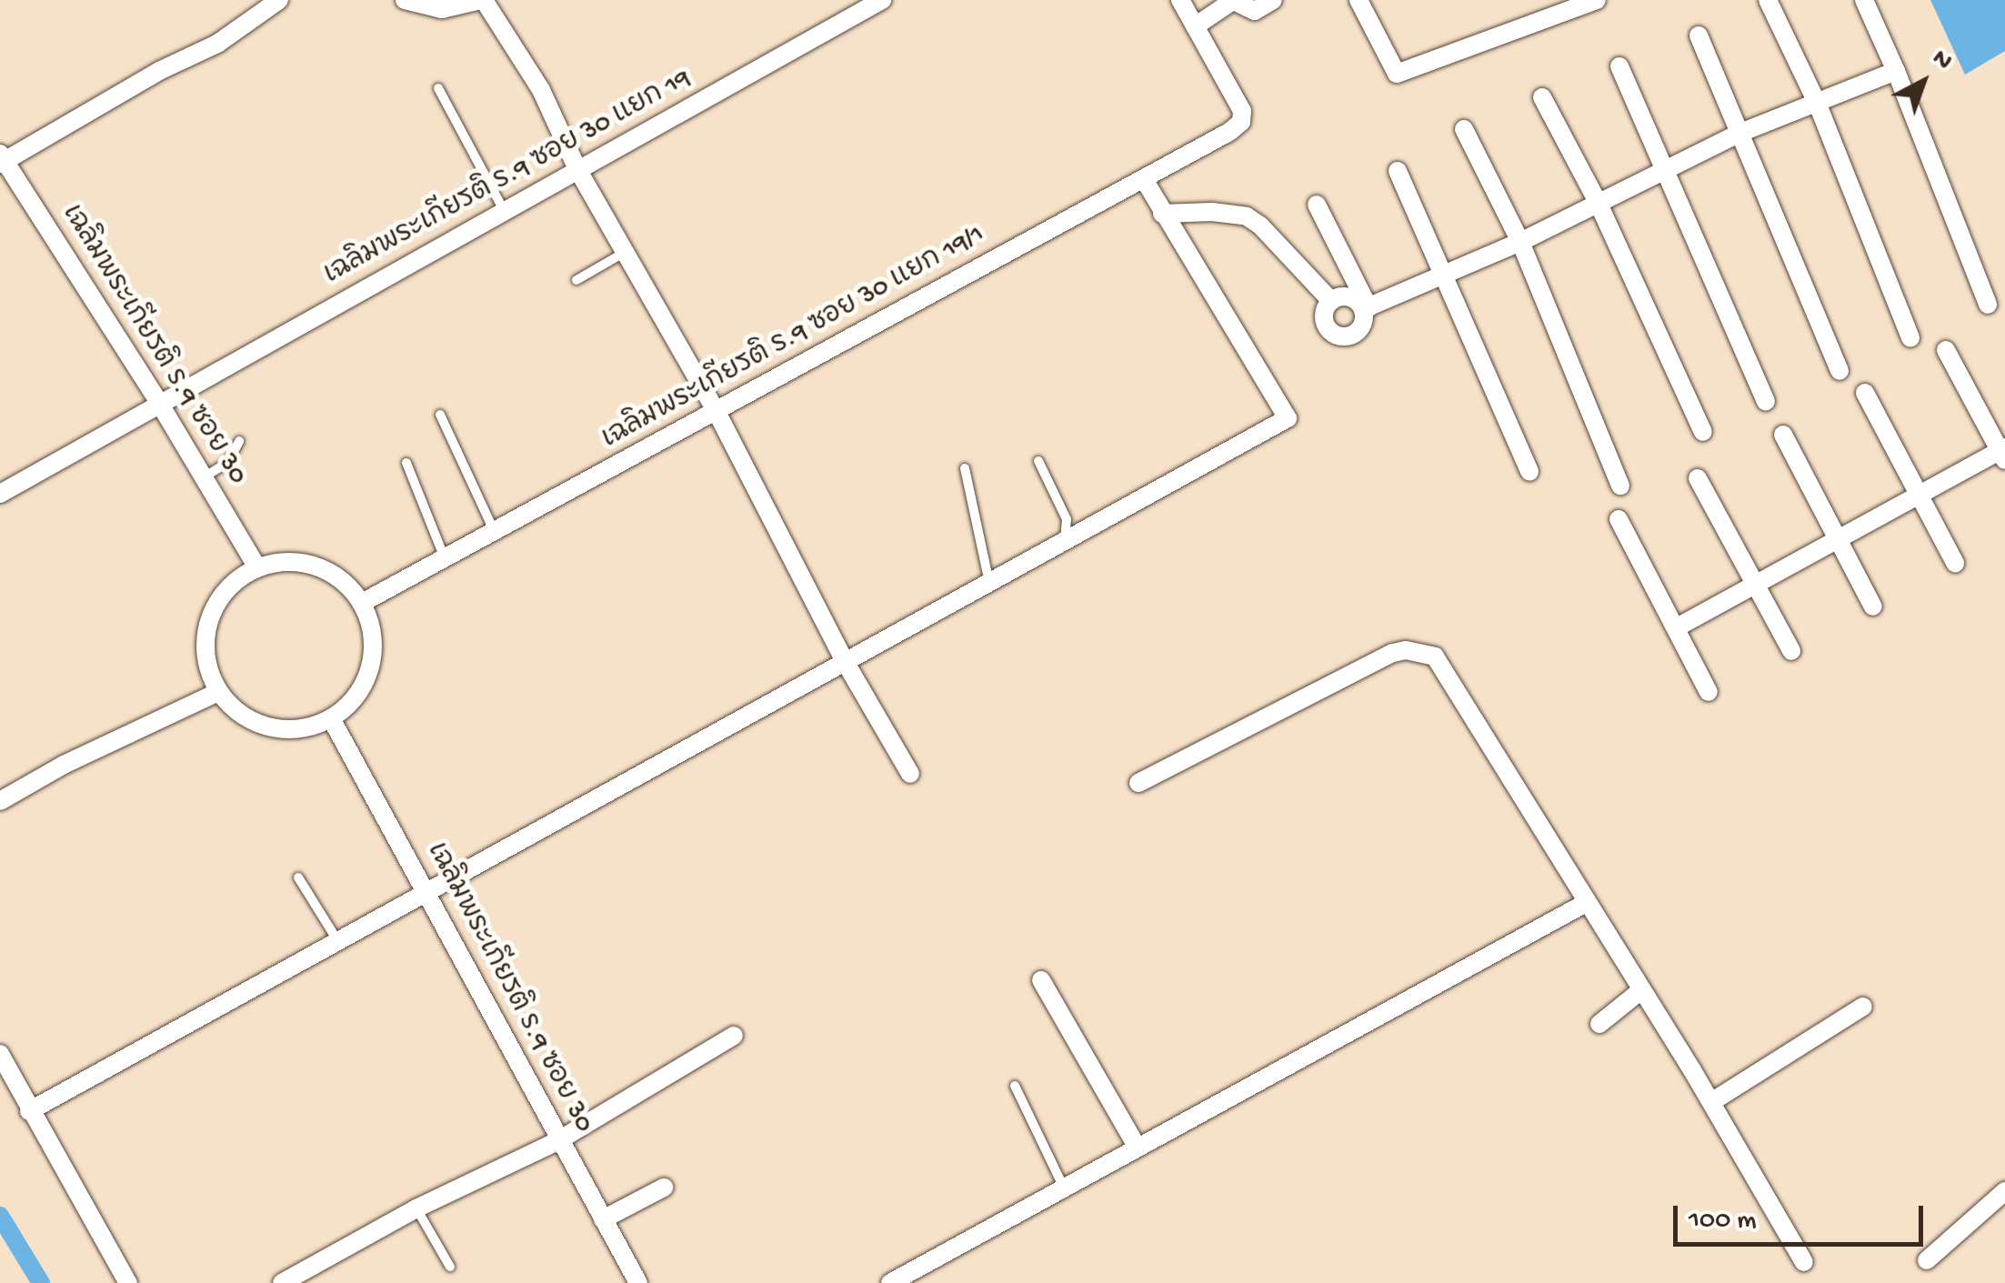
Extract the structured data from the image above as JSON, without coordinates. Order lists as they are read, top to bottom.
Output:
{
  "streets": {
    "street": ["เฉลิมพระเกียรติ ร.9 ซอย 30 แยก 19", "เฉลิมพระเกียรติ ร.9 ซอย 30 แยก 19/1", "เฉลิมพระเกียรติ ร.9 ซอย 30"]
  },
  "crossings": [
    ["เฉลิมพระเกียรติ ร.9 ซอย 30 แยก 19", "เฉลิมพระเกียรติ ร.9 ซอย 30"],
    ["เฉลิมพระเกียรติ ร.9 ซอย 30 แยก 19/1", "เฉลิมพระเกียรติ ร.9 ซอย 30"]
  ],
  "scale_bar": "100 m",
  "north": "top right"
}
